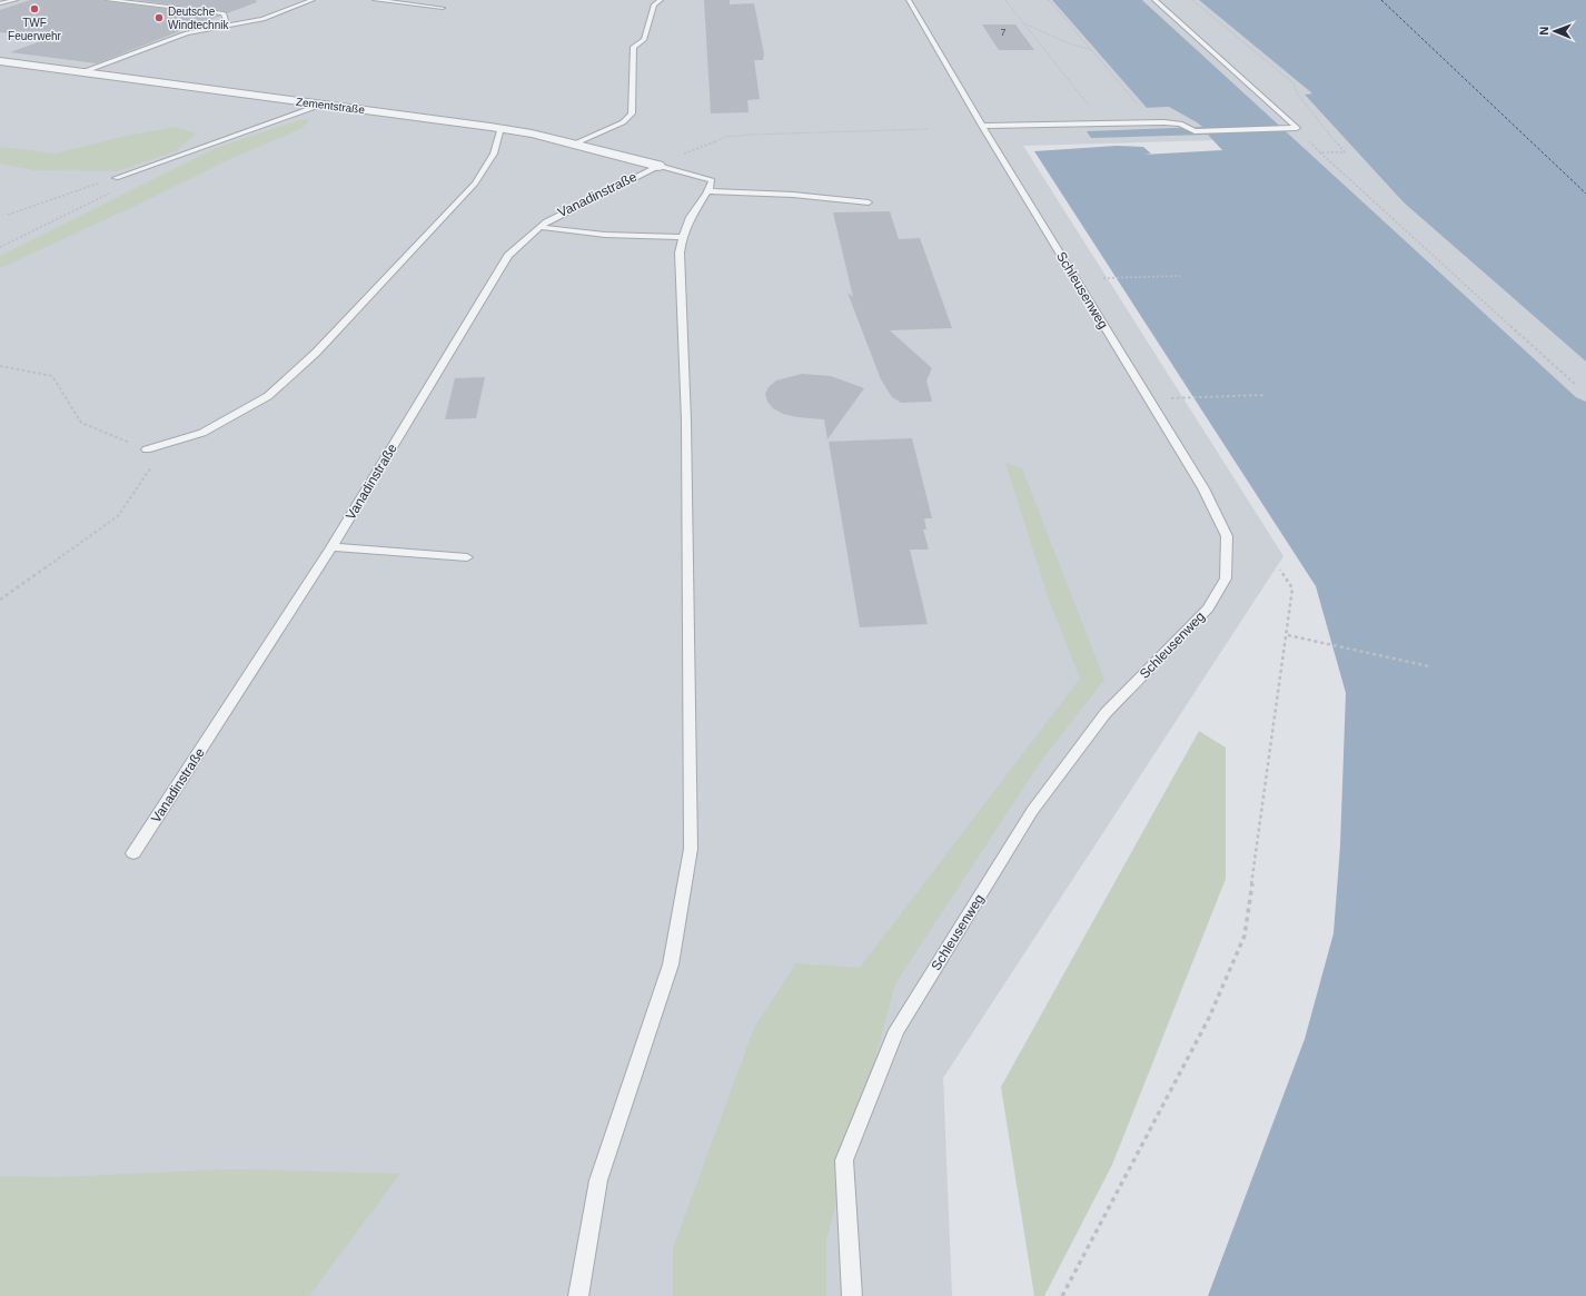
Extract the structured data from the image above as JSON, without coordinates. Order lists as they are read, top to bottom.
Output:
{
  "streets": {
    "street": ["Zementstraße"],
    "lane": ["Vanadinstraße", "Schleusenweg"]
  },
  "crossings": [
    ["Zementstraße", "Vanadinstraße"]
  ],
  "places": ["TWF Feuerwehr", "Deutsche Windtechnik"],
  "house_numbers": ["7"],
  "north": "left"
}
